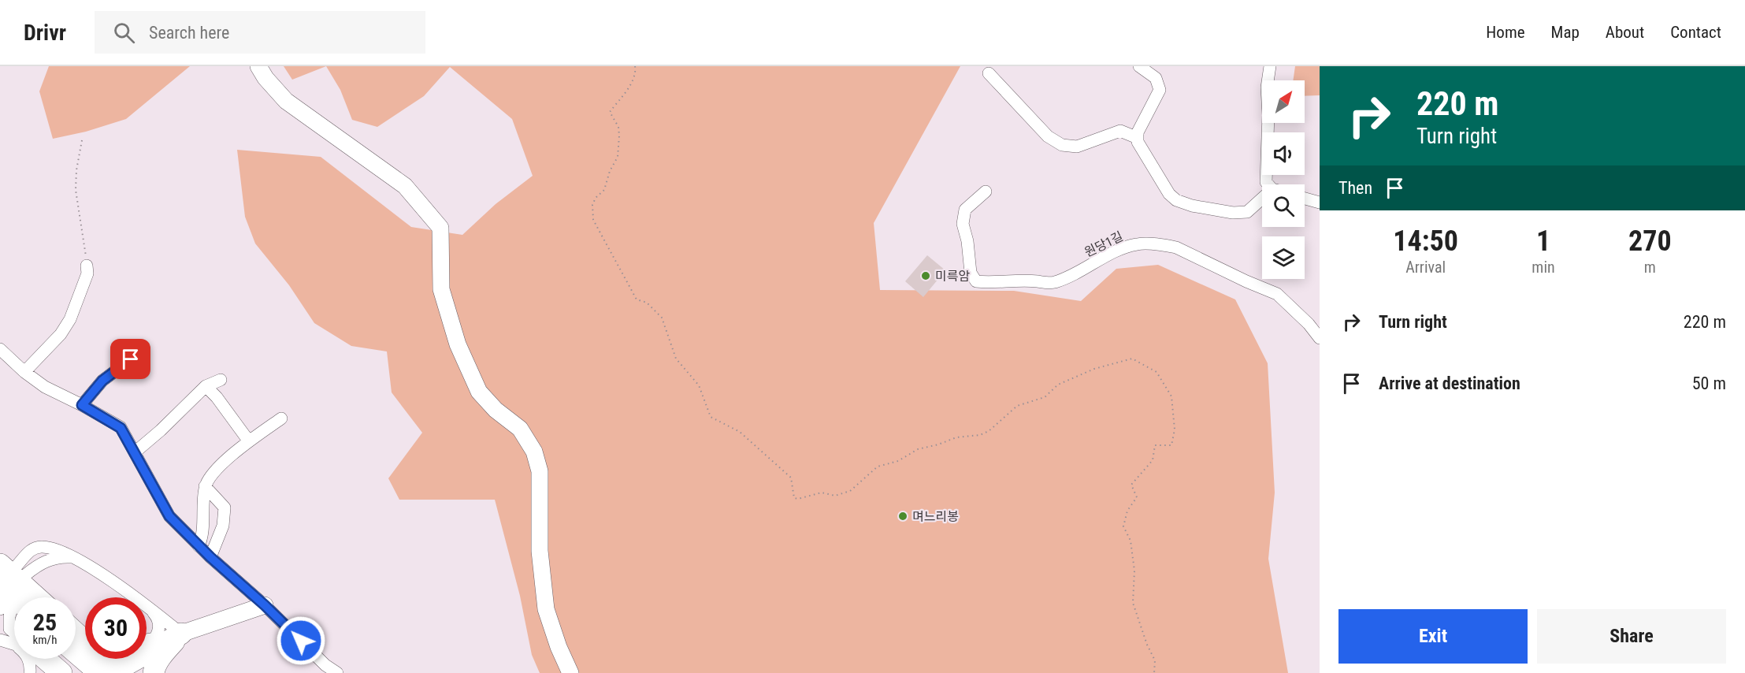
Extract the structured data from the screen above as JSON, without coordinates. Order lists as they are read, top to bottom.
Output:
{
  "streets": {
    "street": ["원당1길"]
  },
  "places": ["미륵암", "며느리봉"],
  "north": "top right",
  "page": {
    "header": "Drivr",
    "search": "Search here",
    "nav": [
      "Home",
      "Map",
      "About",
      "Contact"
    ],
    "turn": ["220 m", "Turn right"],
    "then": "Then",
    "eta": [
      "14:50",
      "Arrival",
      "1",
      "min",
      "270",
      "m"
    ],
    "list": [
      {
        "name": "Turn right",
        "value": "220 m"
      },
      {
        "name": "Arrive at destination",
        "value": "50 m"
      }
    ],
    "speed": "25 km/h",
    "limit": "30",
    "buttons": ["Exit", "Share"]
  }
}
